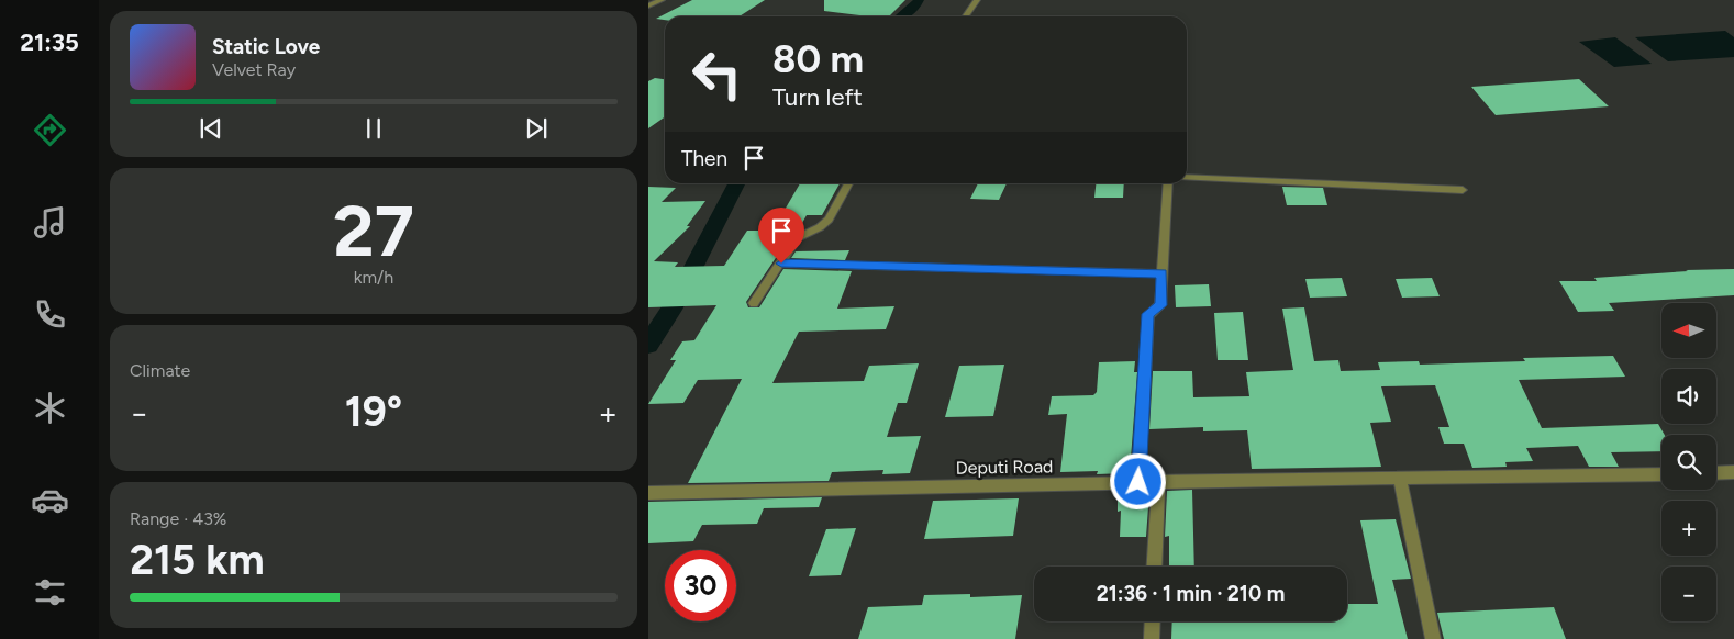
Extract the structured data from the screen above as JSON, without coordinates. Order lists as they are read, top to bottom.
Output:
{
  "streets": {
    "street": ["Deputi Road"]
  },
  "north": "left",
  "page": {
    "tabs": "21:35",
    "turn": ["80 m", "Turn left"],
    "song": ["Static Love", "Velvet Ray"],
    "then": "Then",
    "tile": [
      ["27", "km/h"],
      "Climate",
      ["Range · 43%", "215 km"]
    ],
    "map_buttons": ["+", "−"],
    "heat": ["−", "19°", "+"],
    "limit": "30",
    "trip": "21:36 · 1 min · 210 m"
  }
}
